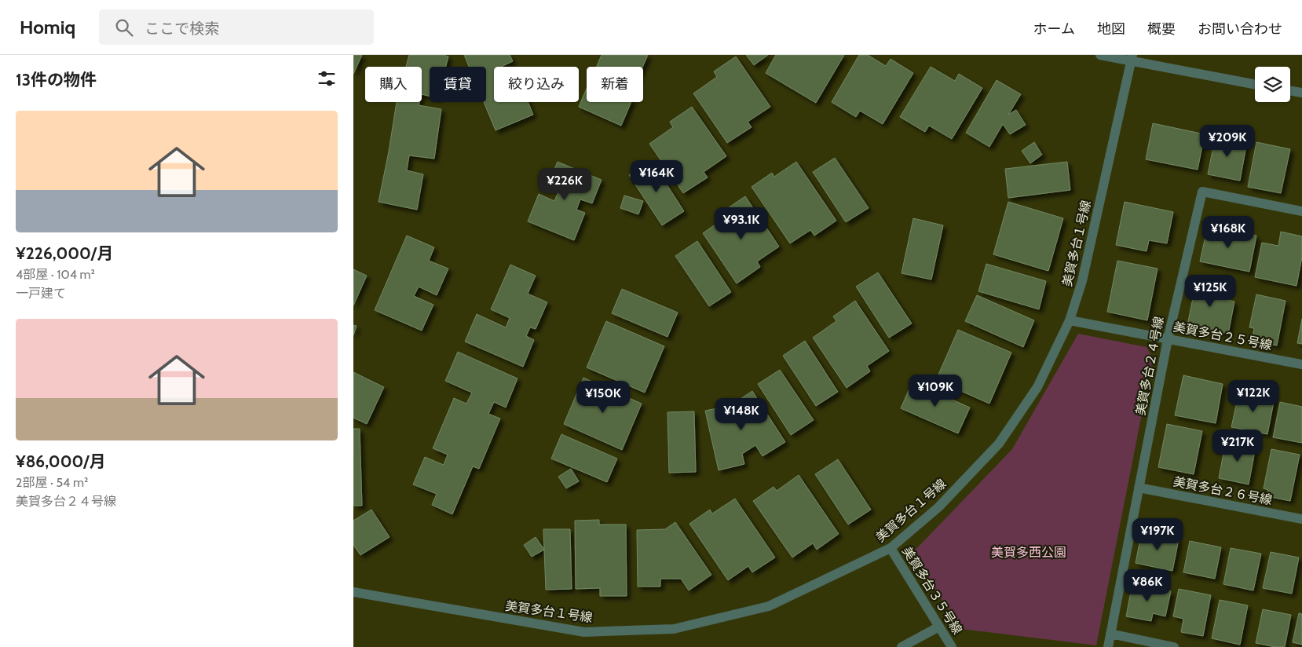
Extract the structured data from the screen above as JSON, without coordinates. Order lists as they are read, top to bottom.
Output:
{
  "streets": {
    "street": [
      "美賀多台１号線",
      "美賀多台２５号線",
      "美賀多台２４号線",
      "美賀多台２６号線",
      "美賀多台３５号線"
    ]
  },
  "crossings": [
    ["美賀多台１号線", "美賀多台２５号線"],
    ["美賀多台１号線", "美賀多台３５号線"],
    ["美賀多台２５号線", "美賀多台２４号線"],
    ["美賀多台２４号線", "美賀多台２６号線"]
  ],
  "parks": ["美賀多西公園"],
  "page": {
    "header": "Homiq",
    "search": "ここで検索",
    "nav": [
      "ホーム",
      "地図",
      "概要",
      "お問い合わせ"
    ],
    "heading": "13件の物件",
    "chip": [
      "購入",
      "賃貸",
      "絞り込み",
      "新着"
    ],
    "list": [
      {
        "name": "¥226,000/月",
        "note": "4部屋 · 104 m² · 一戸建て"
      },
      {
        "name": "¥86,000/月",
        "note": "2部屋 · 54 m² · 美賀多台２４号線"
      }
    ],
    "price": [
      "¥209K",
      "¥164K",
      "¥226K",
      "¥93.1K",
      "¥168K",
      "¥125K",
      "¥109K",
      "¥122K",
      "¥150K",
      "¥148K",
      "¥217K",
      "¥197K",
      "¥86K"
    ]
  }
}
